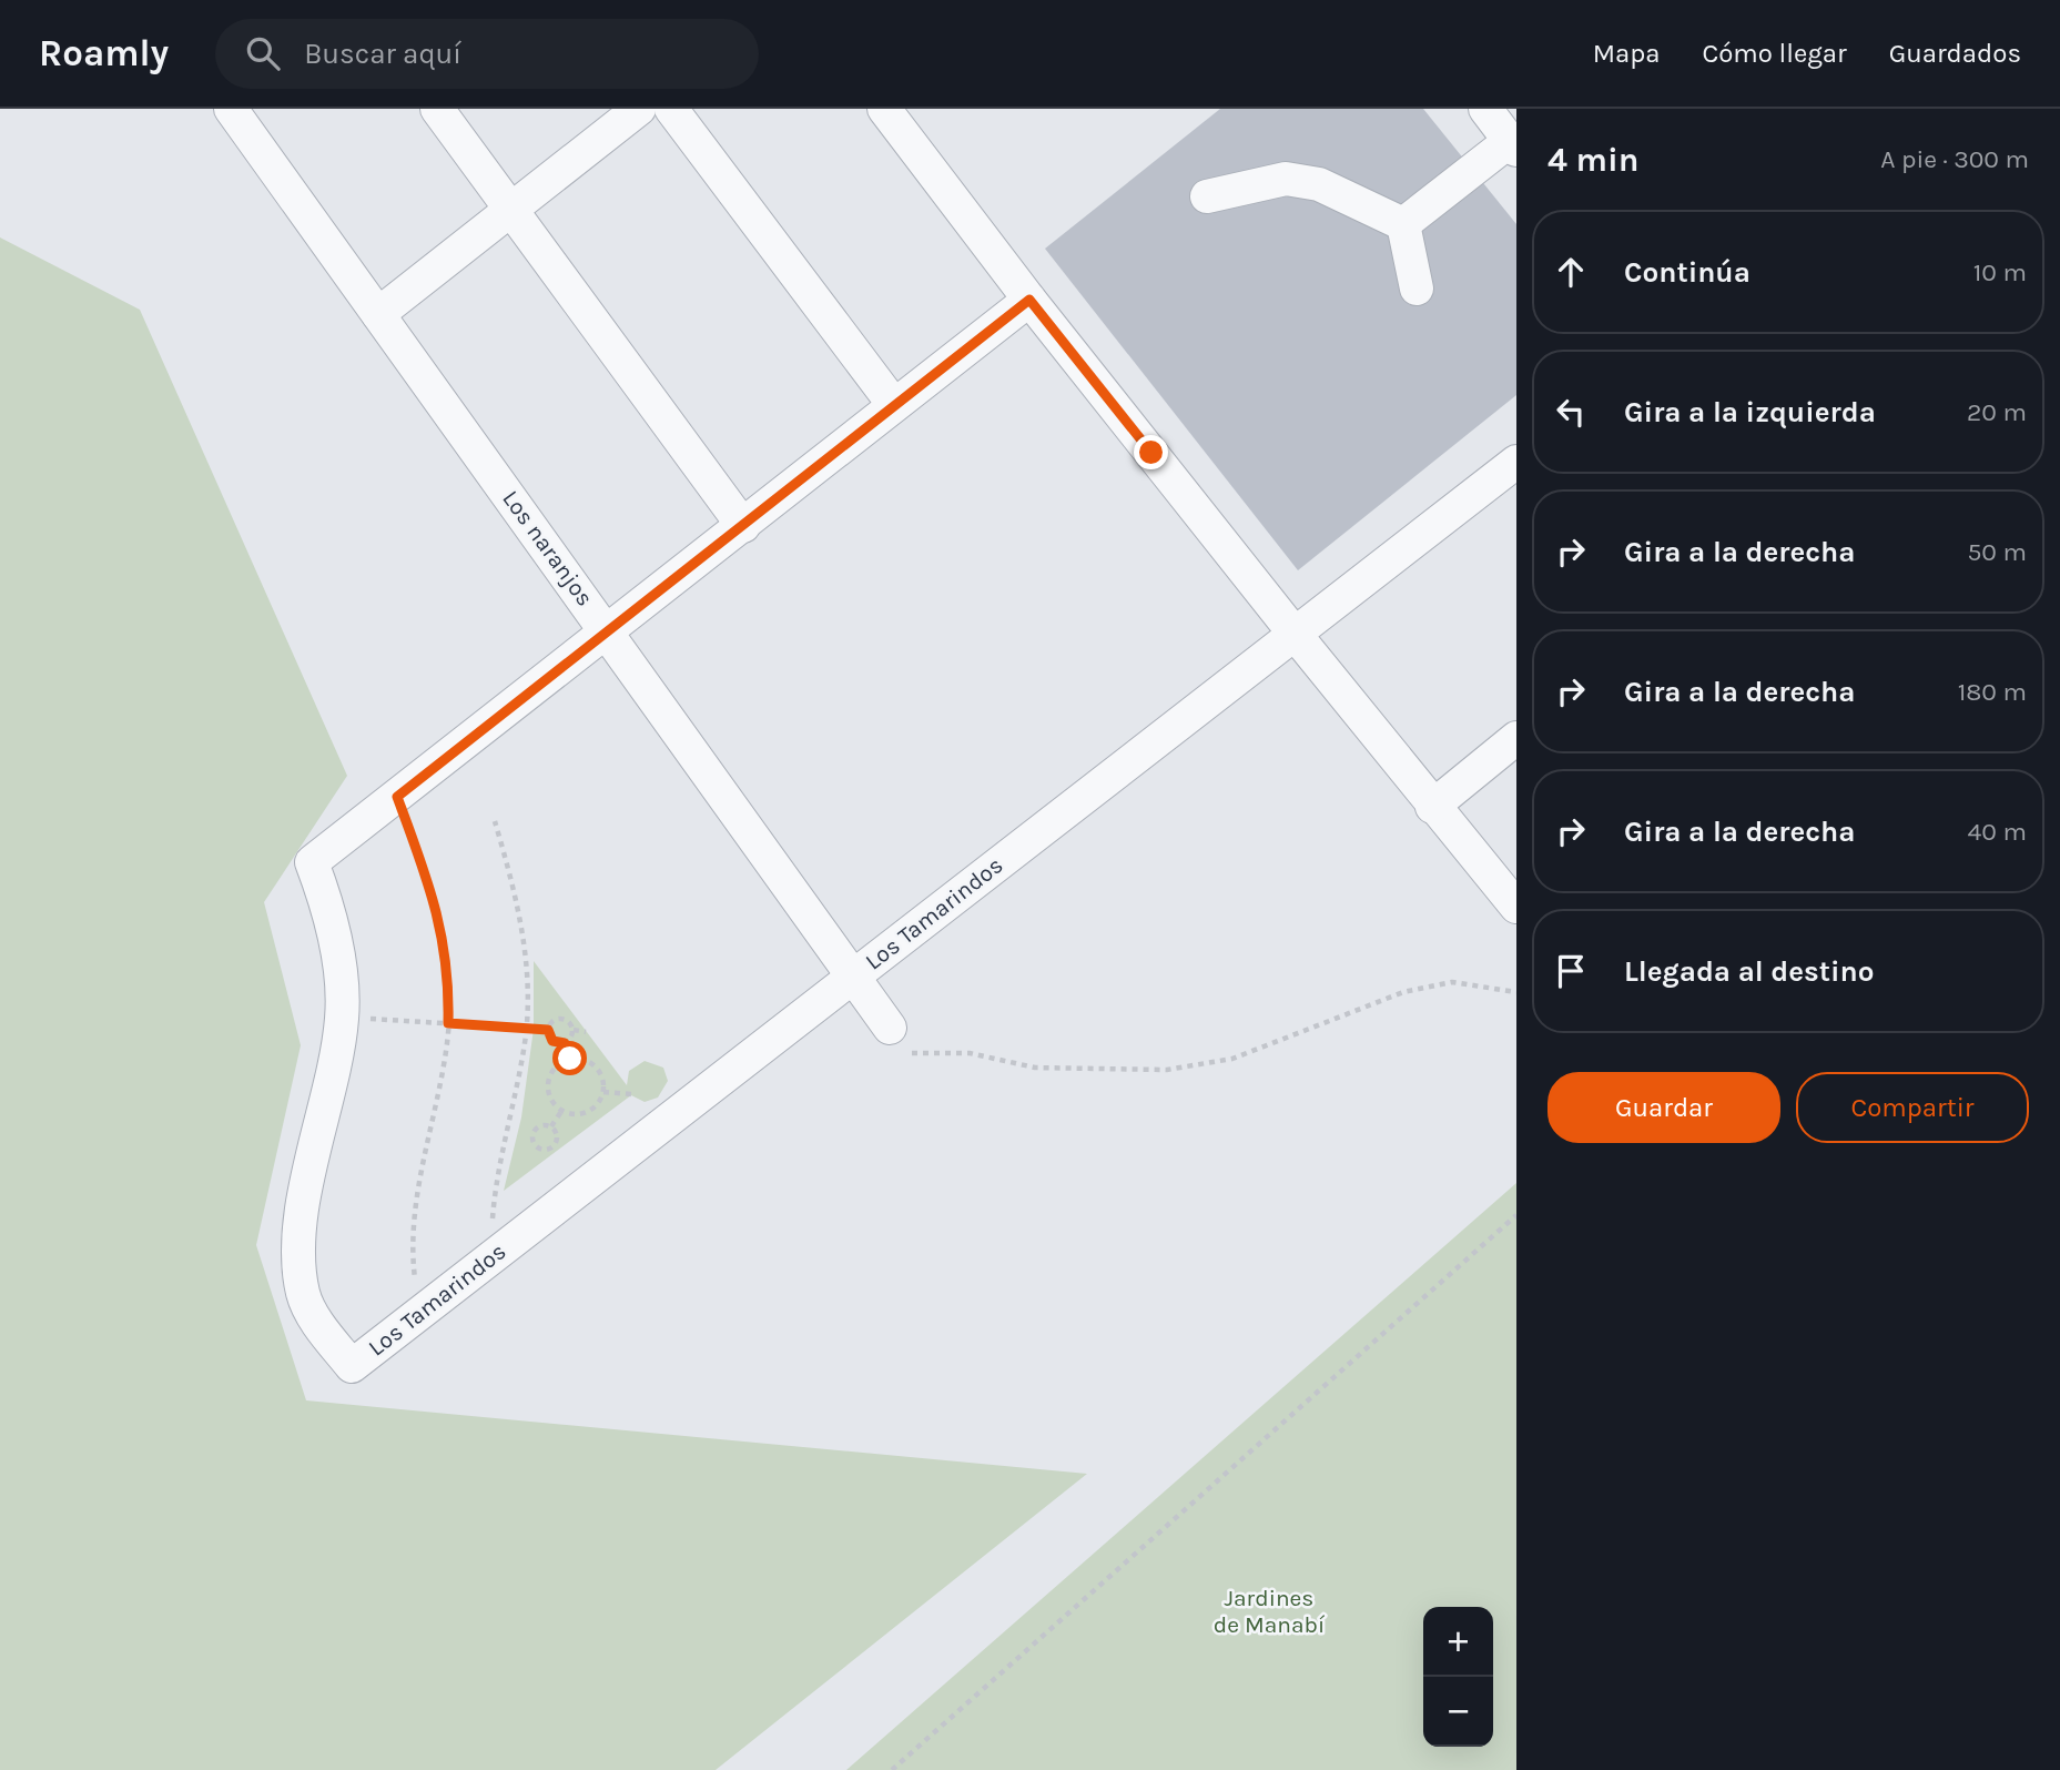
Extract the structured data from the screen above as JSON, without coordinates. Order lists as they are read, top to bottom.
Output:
{
  "streets": {
    "street": ["Los naranjos", "Los Tamarindos"]
  },
  "crossings": [
    ["Los naranjos", "Los Tamarindos"]
  ],
  "parks": ["Jardines de Manabí"],
  "page": {
    "header": "Roamly",
    "search": "Buscar aquí",
    "nav": ["Mapa", "Cómo llegar", "Guardados"],
    "heading": ["4 min", "A pie · 300 m"],
    "list": [
      ["Continúa", "10 m"],
      ["Gira a la izquierda", "20 m"],
      ["Gira a la derecha", "50 m"],
      ["Gira a la derecha", "180 m"],
      ["Gira a la derecha", "40 m"],
      "Llegada al destino"
    ],
    "buttons": ["Guardar", "Compartir"],
    "map_buttons": ["+", "−"]
  }
}
